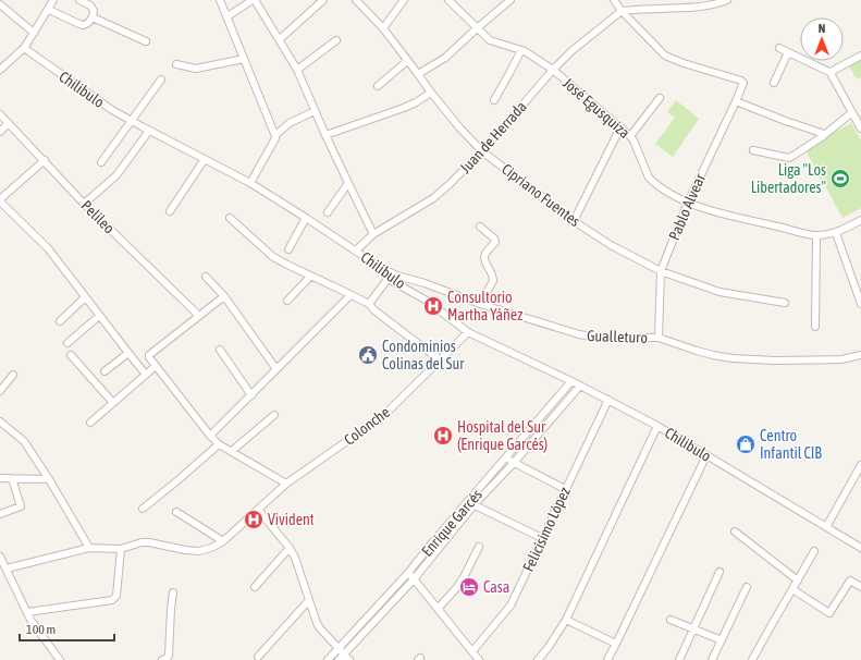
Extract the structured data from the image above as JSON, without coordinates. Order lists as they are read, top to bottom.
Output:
{
  "streets": {
    "street": [
      "Chilibulo",
      "José Egusquiza",
      "Juan de Herrada",
      "Cipriano Fuentes",
      "Pablo Alvear",
      "Pelileo",
      "Gualleturo",
      "Colonche",
      "Enrique Garcés",
      "Felicísimo López"
    ]
  },
  "crossings": [
    ["Chilibulo", "Juan de Herrada"],
    ["Chilibulo", "Gualleturo"],
    ["Chilibulo", "Colonche"],
    ["Chilibulo", "Enrique Garcés"],
    ["Chilibulo", "Felicísimo López"],
    ["José Egusquiza", "Juan de Herrada"],
    ["José Egusquiza", "Pablo Alvear"],
    ["Juan de Herrada", "Cipriano Fuentes"],
    ["Juan de Herrada", "Pablo Alvear"],
    ["Cipriano Fuentes", "Pablo Alvear"],
    ["Pablo Alvear", "Gualleturo"]
  ],
  "places": {
    "sports": ["Liga \"Los Libertadores\""],
    "hospital": ["Consultorio Martha Yáñez", "Hospital del Sur (Enrique Garcés)", "Vivident"],
    "public building": ["Condominios Colinas del Sur"],
    "shop": ["Centro Infantil CIB"],
    "hotel": ["Casa"]
  },
  "scale_bar": "100 m",
  "north": "top"
}
